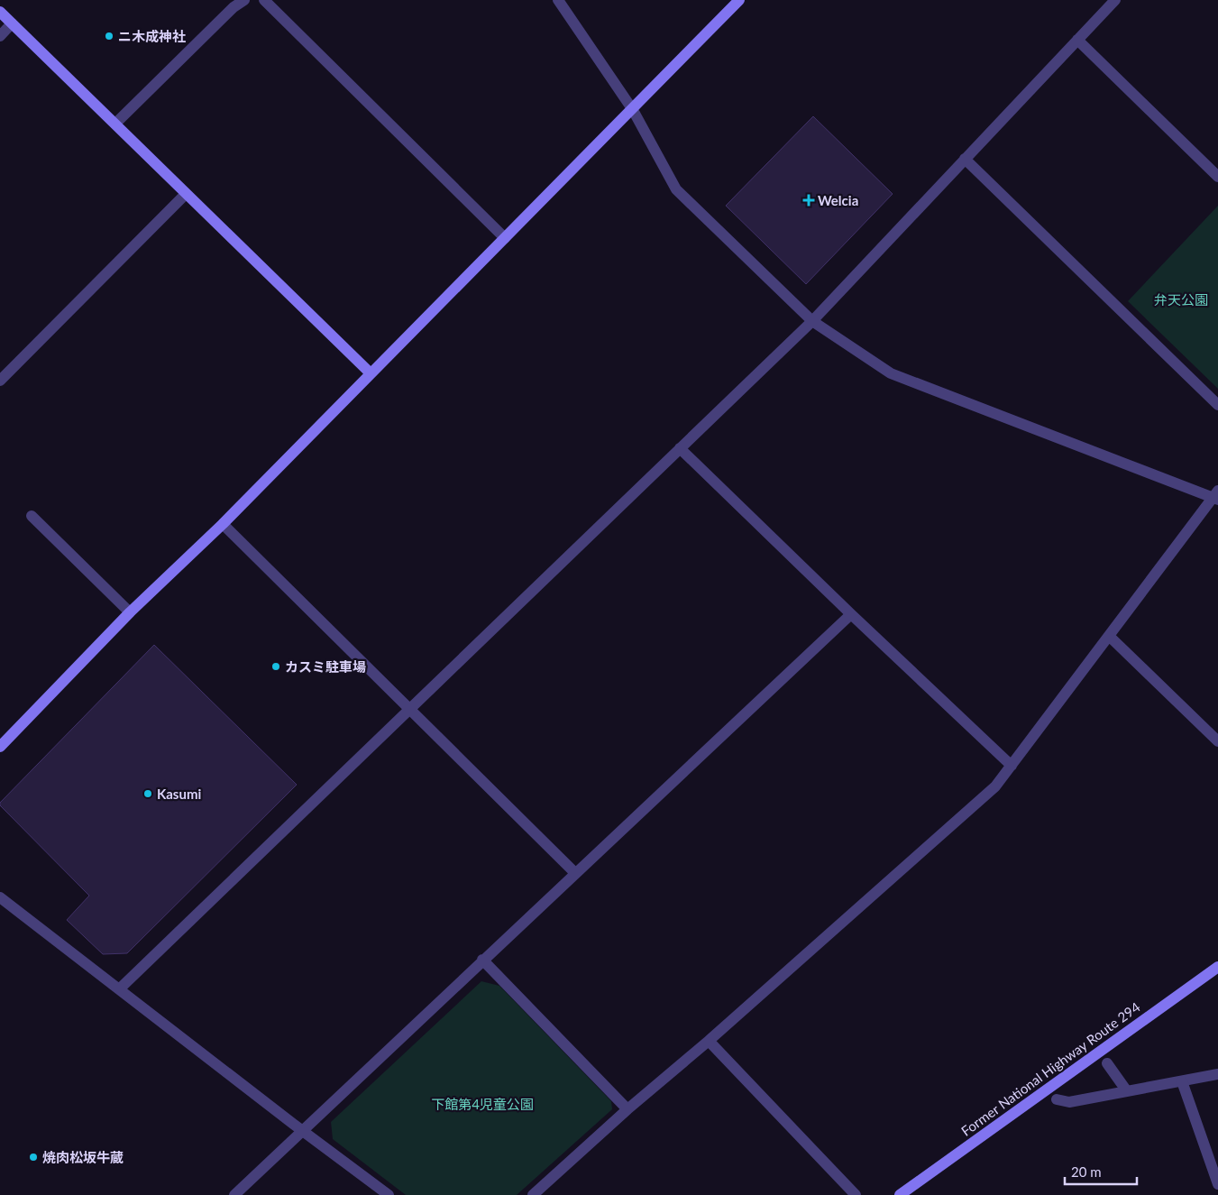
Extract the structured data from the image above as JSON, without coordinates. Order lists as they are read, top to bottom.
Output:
{
  "streets": {
    "street": ["Former National Highway Route 294"]
  },
  "parks": ["弁天公園", "下館第4児童公園"],
  "places": {
    "other": [
      "ニ木成神社",
      "カスミ駐車場",
      "Kasumi",
      "焼肉松坂牛蔵"
    ],
    "health": ["Welcia"]
  },
  "scale_bar": "20 m"
}
